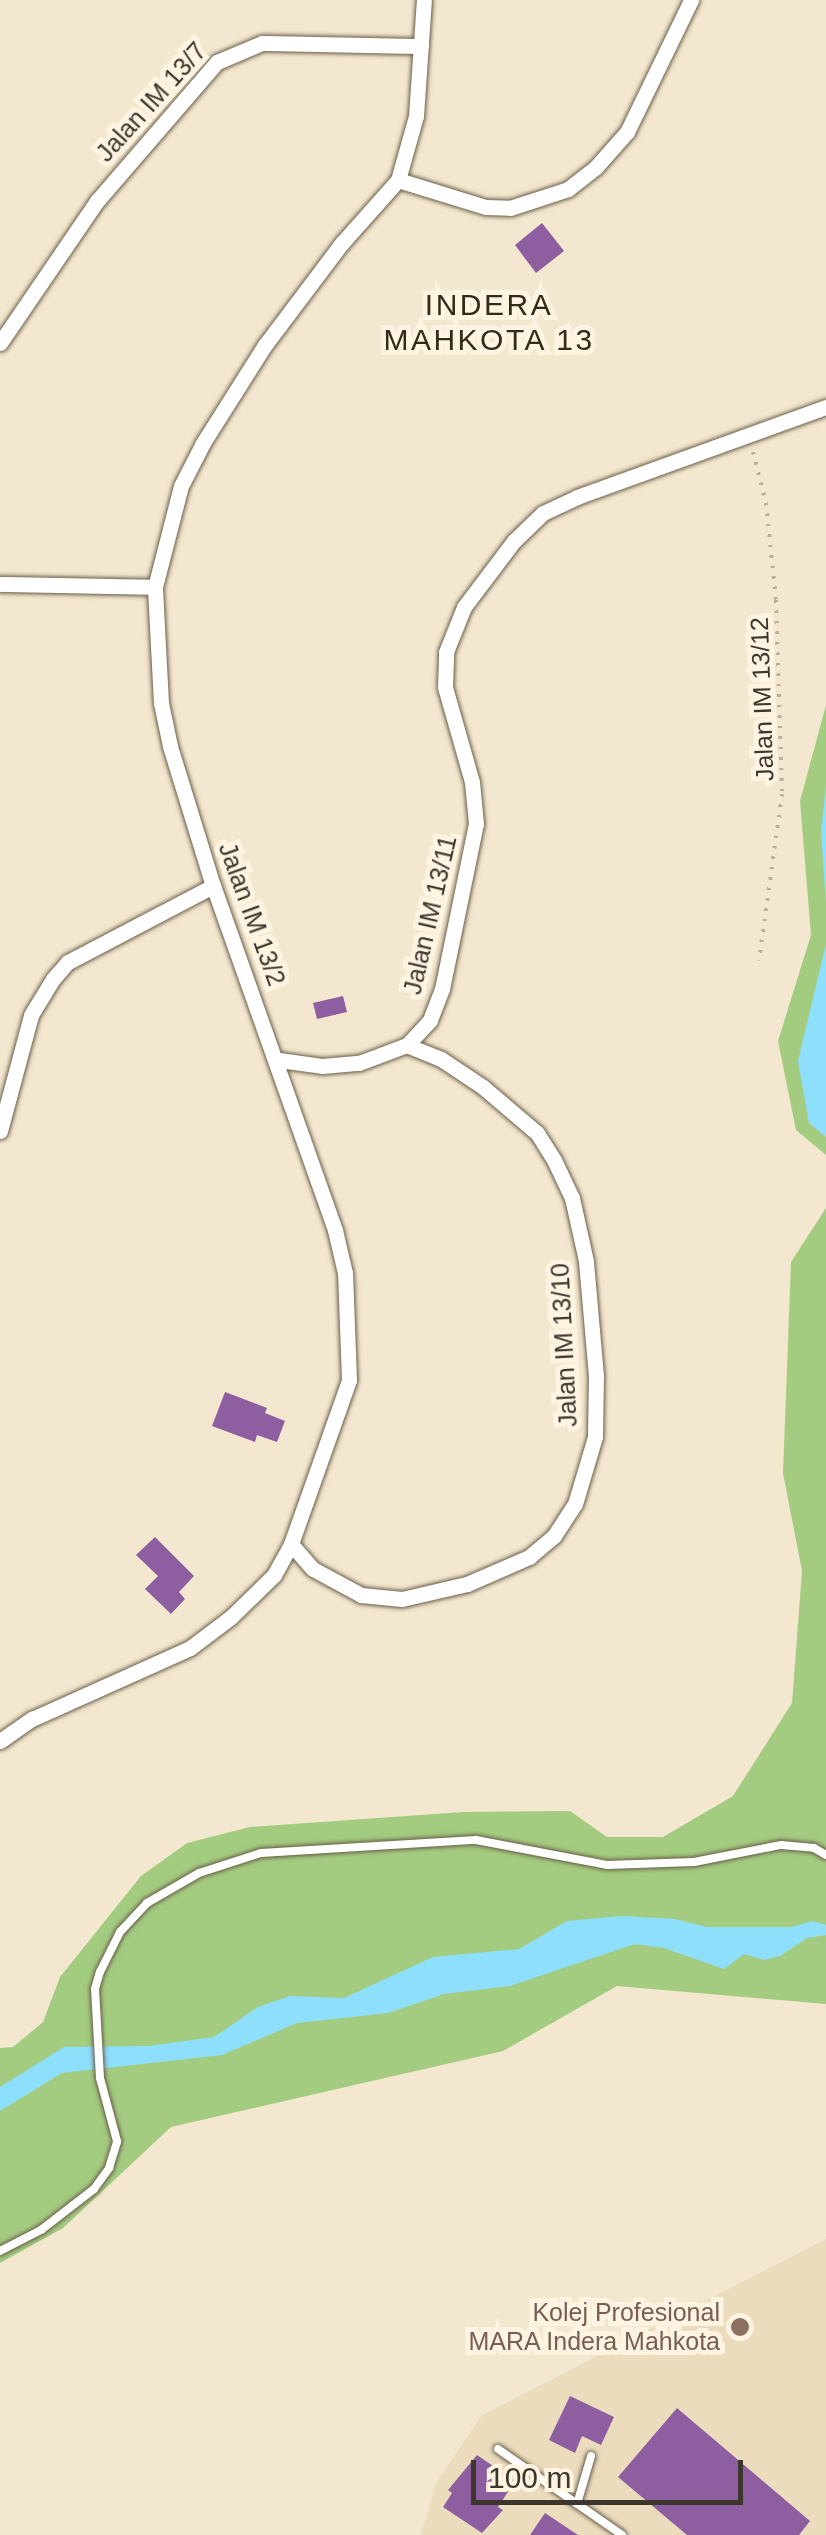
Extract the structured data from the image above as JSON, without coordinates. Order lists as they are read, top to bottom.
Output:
{
  "streets": {
    "street": [
      "Jalan IM 13/7",
      "Jalan IM 13/2",
      "Jalan IM 13/11",
      "Jalan IM 13/10"
    ],
    "path": ["Jalan IM 13/12"]
  },
  "crossings": [
    ["Jalan IM 13/7", "Jalan IM 13/2"],
    ["Jalan IM 13/12", "Jalan IM 13/11"],
    ["Jalan IM 13/2", "Jalan IM 13/10"],
    ["Jalan IM 13/11", "Jalan IM 13/10"]
  ],
  "districts": ["INDERA MAHKOTA 13"],
  "places": ["Kolej Profesional MARA Indera Mahkota"],
  "scale_bar": "100 m"
}
